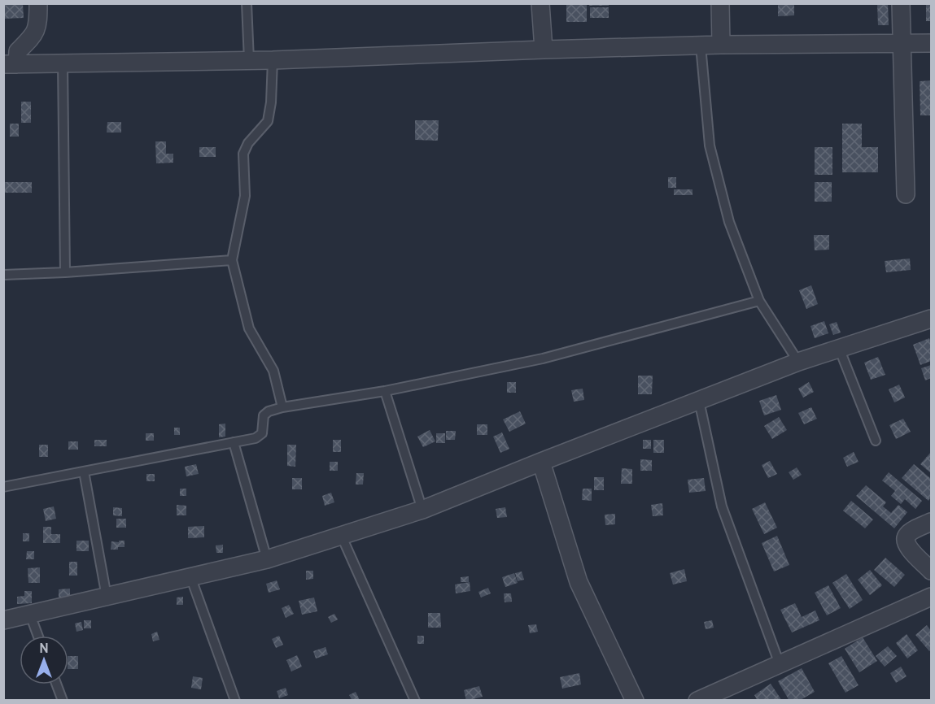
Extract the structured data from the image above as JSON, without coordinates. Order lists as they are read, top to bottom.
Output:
{
  "north": "top"
}
